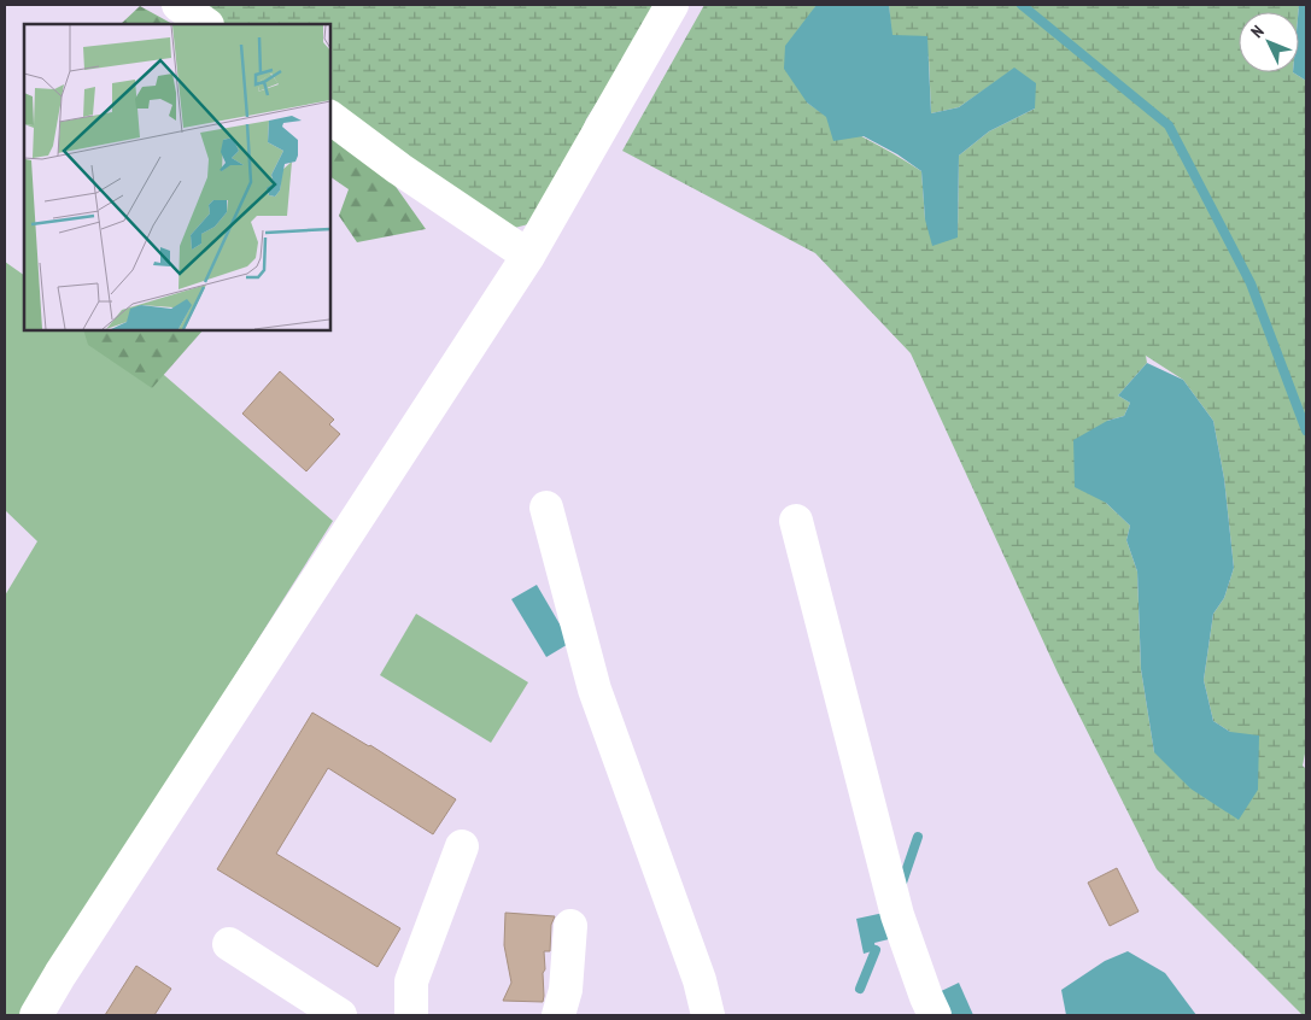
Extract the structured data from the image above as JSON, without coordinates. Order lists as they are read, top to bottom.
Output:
{
  "north": "top left"
}
